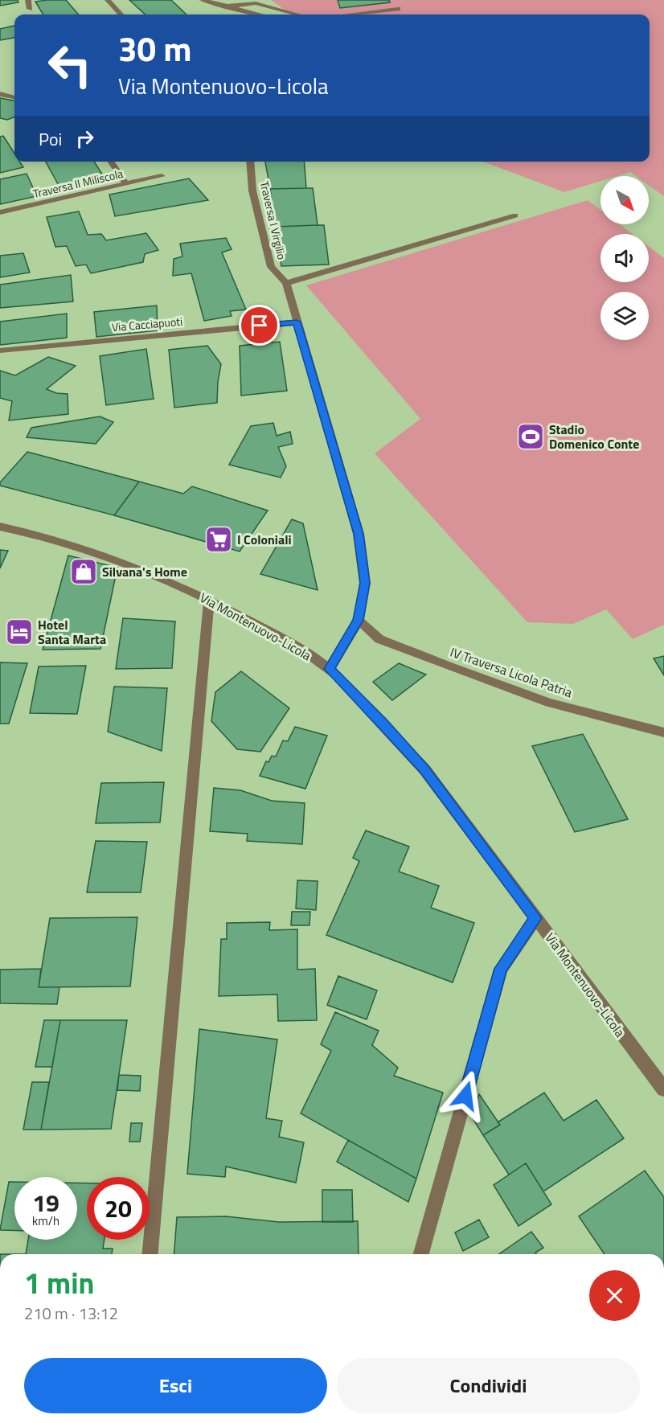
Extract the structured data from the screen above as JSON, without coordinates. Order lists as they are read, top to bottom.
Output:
{
  "streets": {
    "street": [
      "Traversa II Miliscola",
      "Traversa I Virgilio",
      "Via Cacciapuoti",
      "Via Montenuovo-Licola",
      "IV Traversa Licola Patria"
    ]
  },
  "crossings": [
    ["Traversa I Virgilio", "Via Cacciapuoti"],
    ["Traversa I Virgilio", "Via Montenuovo-Licola"],
    ["Traversa I Virgilio", "IV Traversa Licola Patria"]
  ],
  "places": {
    "sports": ["Stadio Domenico Conte"],
    "supermarket": ["I Coloniali"],
    "shop": ["Silvana's Home"],
    "hotel": ["Hotel Santa Marta"]
  },
  "north": "bottom right",
  "page": {
    "turn": ["30 m", "Via Montenuovo-Licola"],
    "then": "Poi",
    "speed": "19 km/h",
    "limit": "20",
    "heading": ["1 min", "210 m · 13:12"],
    "buttons": ["Esci", "Condividi"]
  }
}
